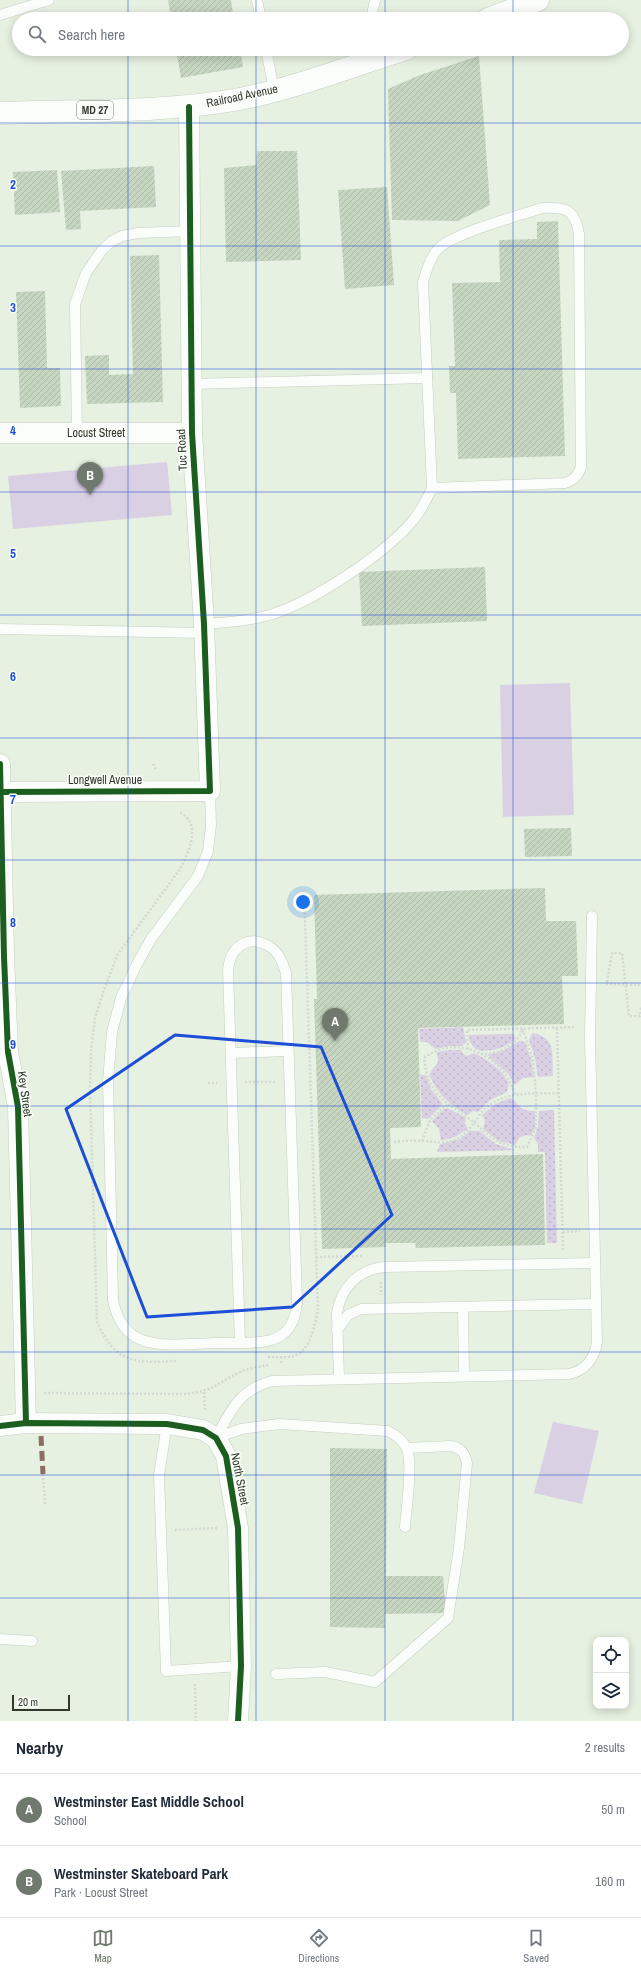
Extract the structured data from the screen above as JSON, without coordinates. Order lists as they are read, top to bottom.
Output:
{
  "streets": {
    "highway": ["Railroad Avenue", "MD 27"],
    "street": [
      "Locust Street",
      "Tuc Road",
      "Longwell Avenue",
      "Key Street",
      "North Street"
    ]
  },
  "crossings": [
    ["Railroad Avenue", "Tuc Road"],
    ["Locust Street", "Tuc Road"],
    ["Tuc Road", "Longwell Avenue"],
    ["Longwell Avenue", "Key Street"]
  ],
  "scale_bar": "20 m",
  "page": {
    "search": "Search here",
    "pins": ["B", "A"],
    "scale": "20 m",
    "heading": ["Nearby", "2 results"],
    "list": [
      {
        "mark": "A",
        "name": "Westminster East Middle School",
        "note": "School",
        "value": "50 m"
      },
      {
        "mark": "B",
        "name": "Westminster Skateboard Park",
        "note": "Park · Locust Street",
        "value": "160 m"
      }
    ],
    "nav": ["Map", "Directions", "Saved"]
  },
  "grid": {
    "rows": [
      "2",
      "3",
      "4",
      "5",
      "6",
      "7",
      "8",
      "9"
    ]
  }
}
